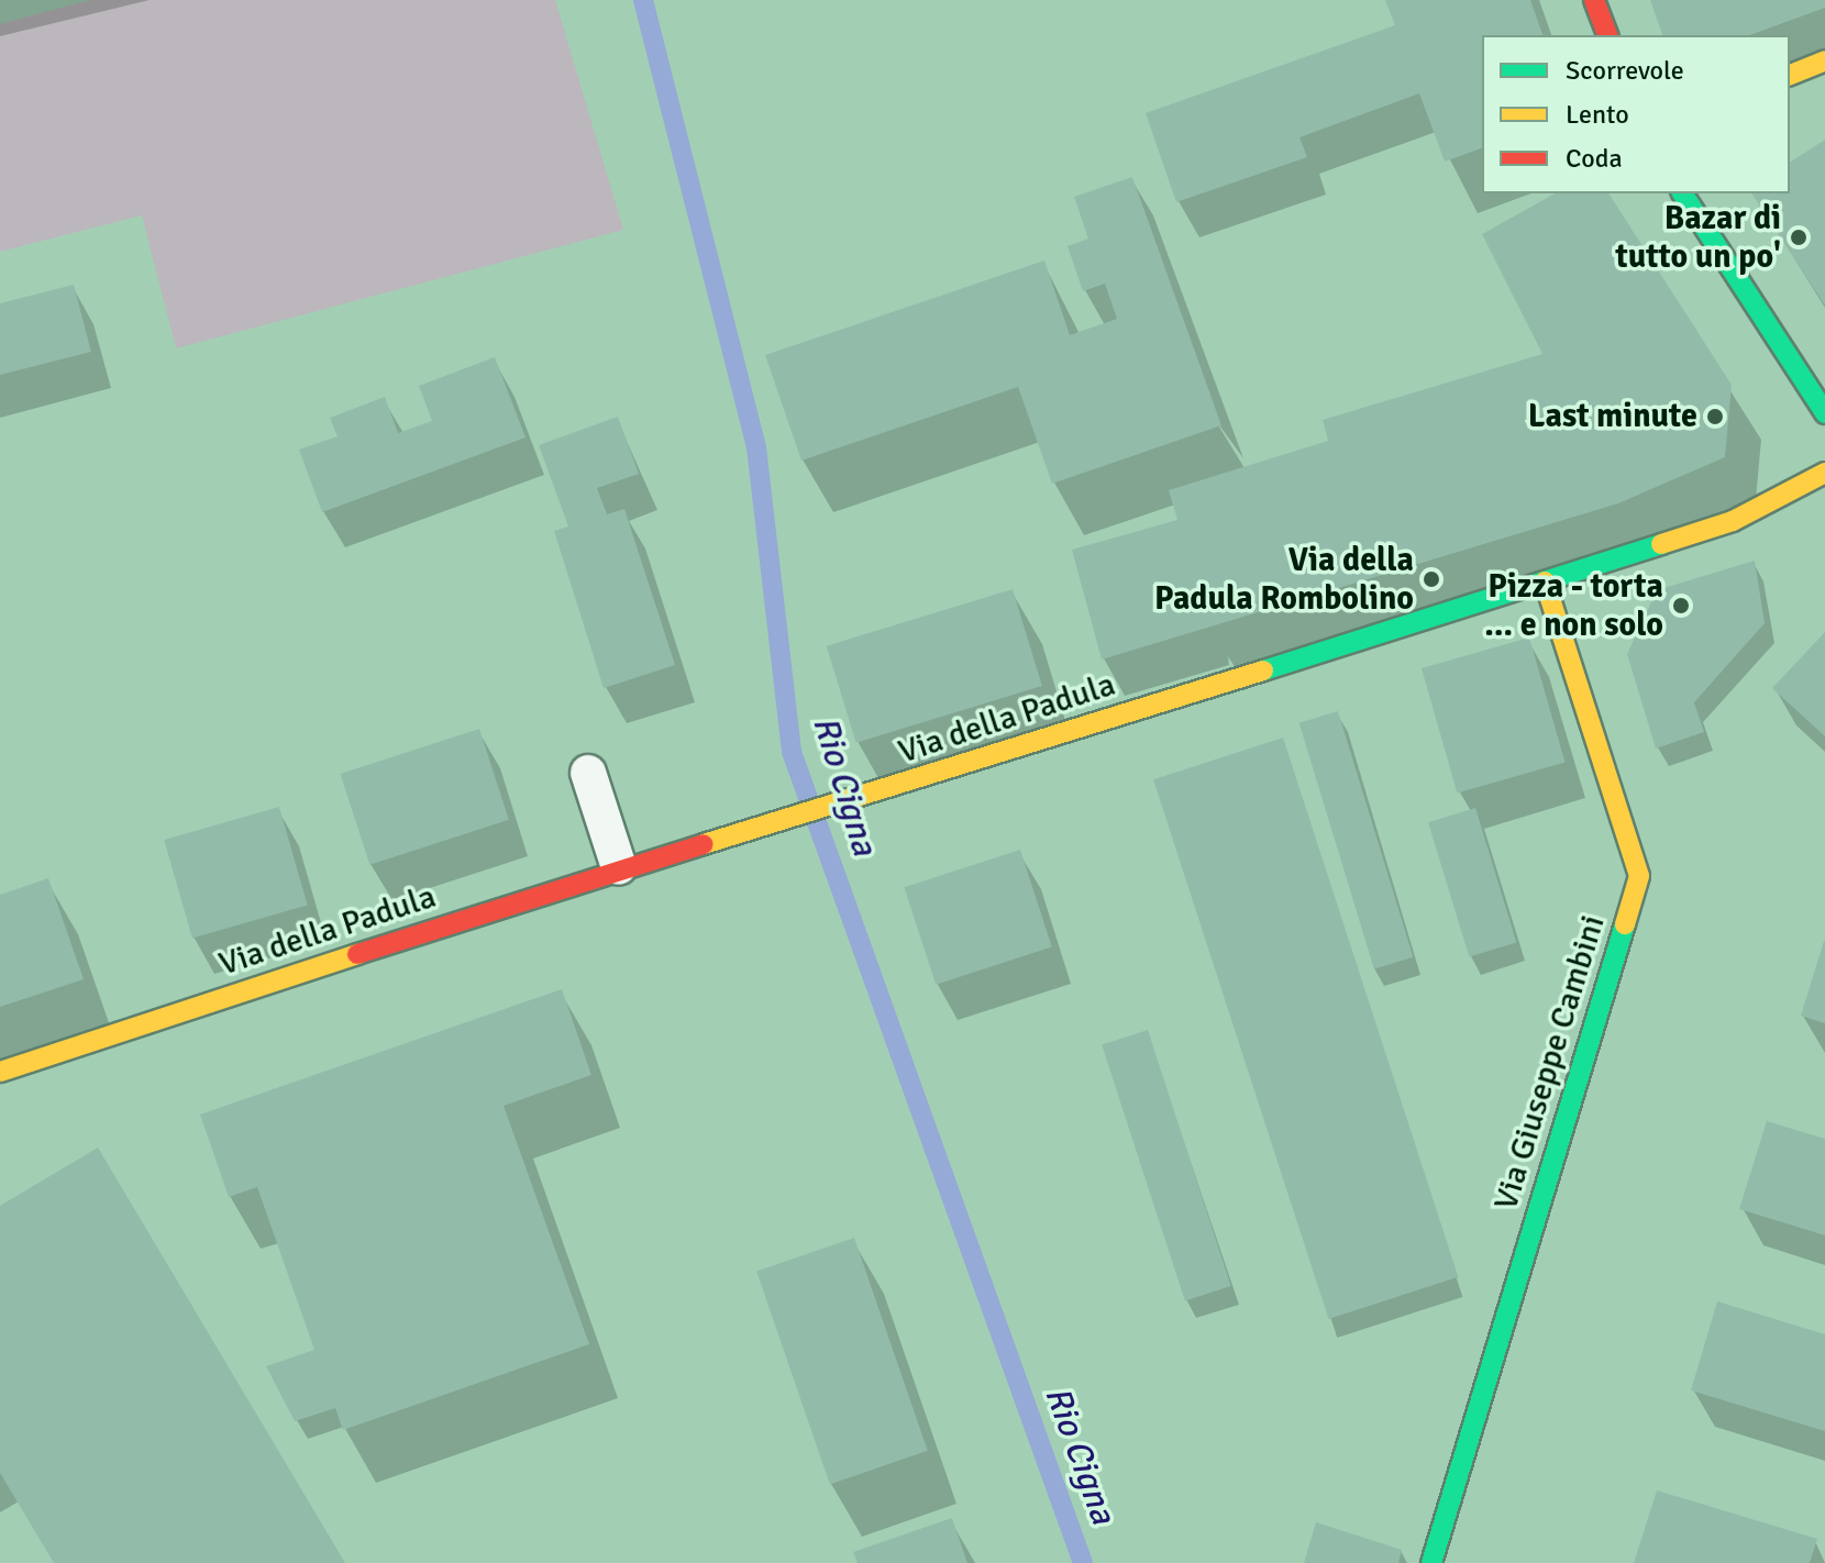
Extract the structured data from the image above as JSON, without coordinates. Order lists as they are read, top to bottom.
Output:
{
  "streets": {
    "street": ["Via della Padula", "Via Giuseppe Cambini"]
  },
  "crossings": [
    ["Via della Padula", "Via Giuseppe Cambini"]
  ],
  "water": ["Rio Cigna"],
  "places": [
    "Bazar di tutto un po'",
    "Last minute",
    "Via della Padula Rombolino",
    "Pizza - torta … e non solo"
  ],
  "legend": ["Scorrevole", "Lento", "Coda"]
}
